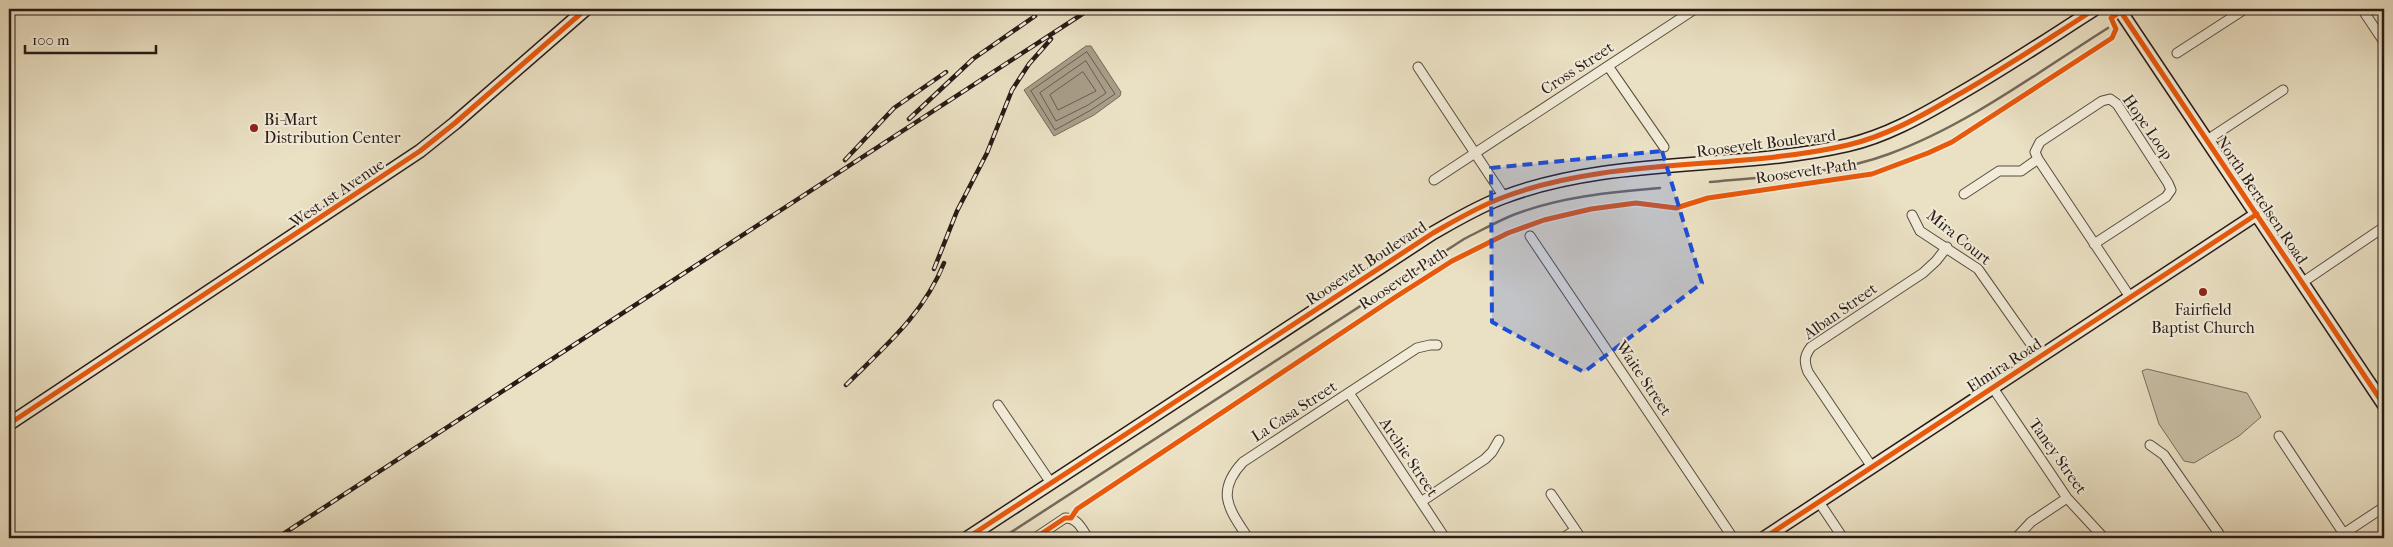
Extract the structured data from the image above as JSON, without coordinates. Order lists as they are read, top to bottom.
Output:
{
  "streets": {
    "street": [
      "Cross Street",
      "Hope Loop",
      "Roosevelt Boulevard",
      "West 1st Avenue",
      "North Bertelsen Road",
      "Mira Court",
      "Alban Street",
      "Elmira Road",
      "Waite Street",
      "La Casa Street",
      "Taney Street",
      "Archie Street"
    ],
    "cycle path": ["Roosevelt Path"]
  },
  "crossings": [
    ["North Bertelsen Road", "Elmira Road"],
    ["Mira Court", "Alban Street"],
    ["Mira Court", "Elmira Road"],
    ["Alban Street", "Elmira Road"],
    ["Elmira Road", "Taney Street"],
    ["La Casa Street", "Archie Street"]
  ],
  "places": ["Bi-Mart Distribution Center", "Fairfield Baptist Church"],
  "scale_bar": "100 m"
}
